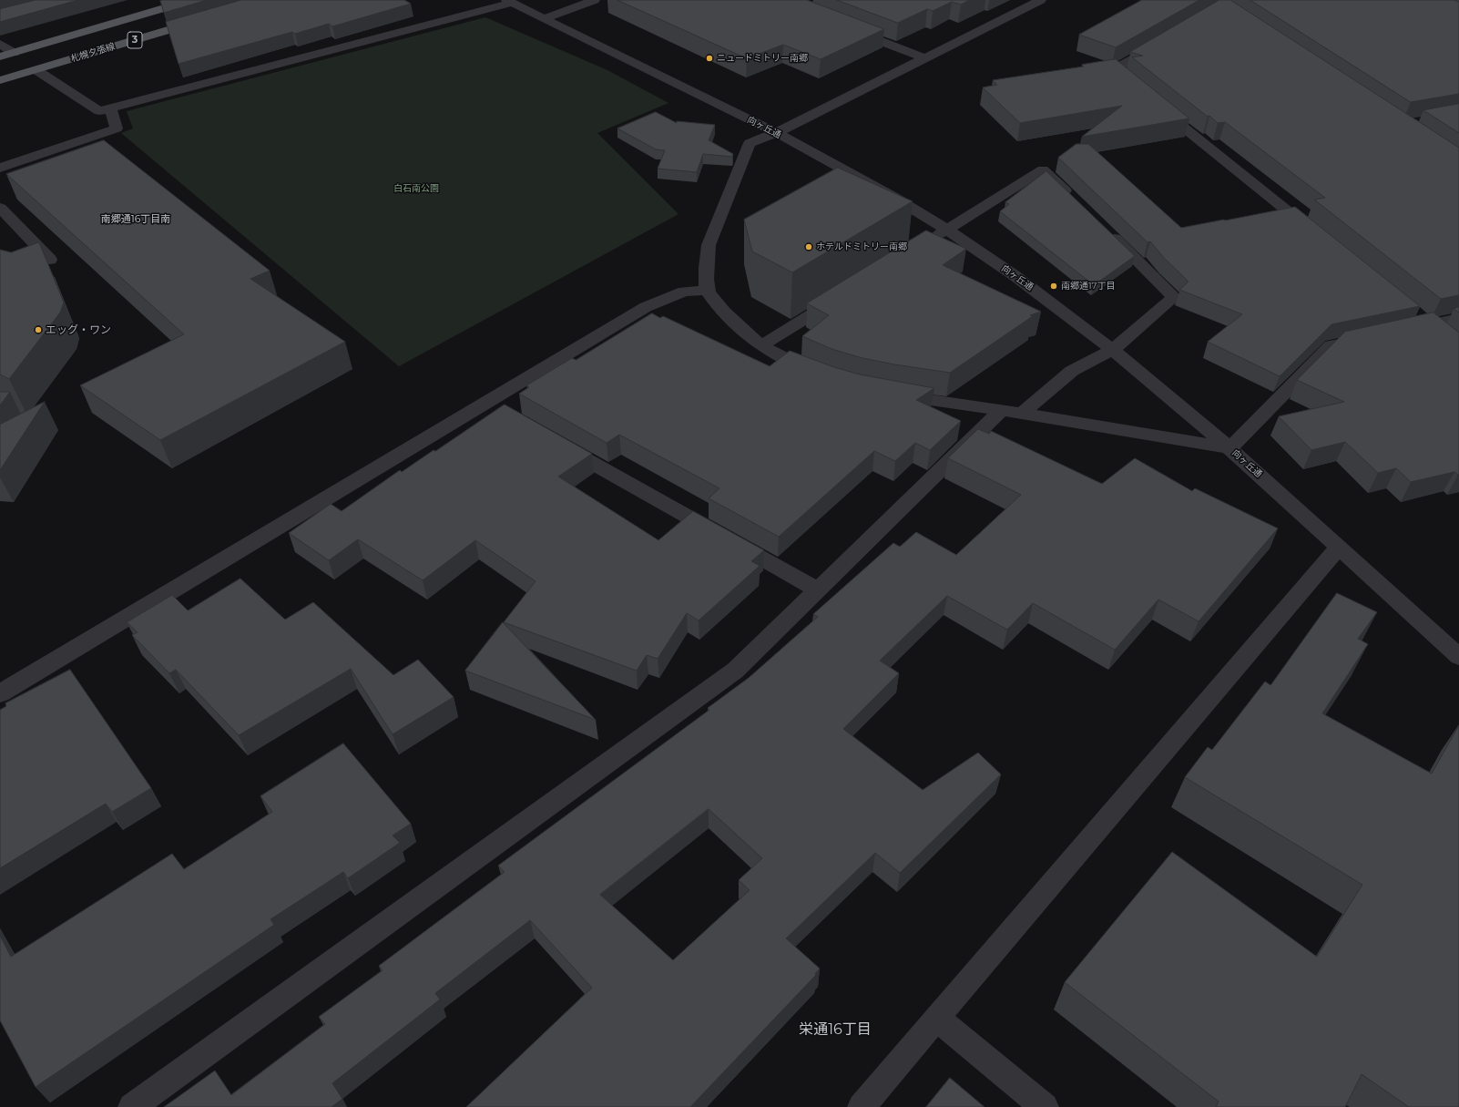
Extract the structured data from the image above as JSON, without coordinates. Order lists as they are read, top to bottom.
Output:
{
  "streets": {
    "main road": ["3", "札幌夕張線"],
    "street": ["向ヶ丘通"]
  },
  "districts": ["南郷通16丁目南", "栄通16丁目"],
  "parks": ["白石南公園"],
  "places": [
    "ニュードミトリー南郷",
    "ホテルドミトリー南郷",
    "南郷通17丁目",
    "エッグ・ワン"
  ]
}
